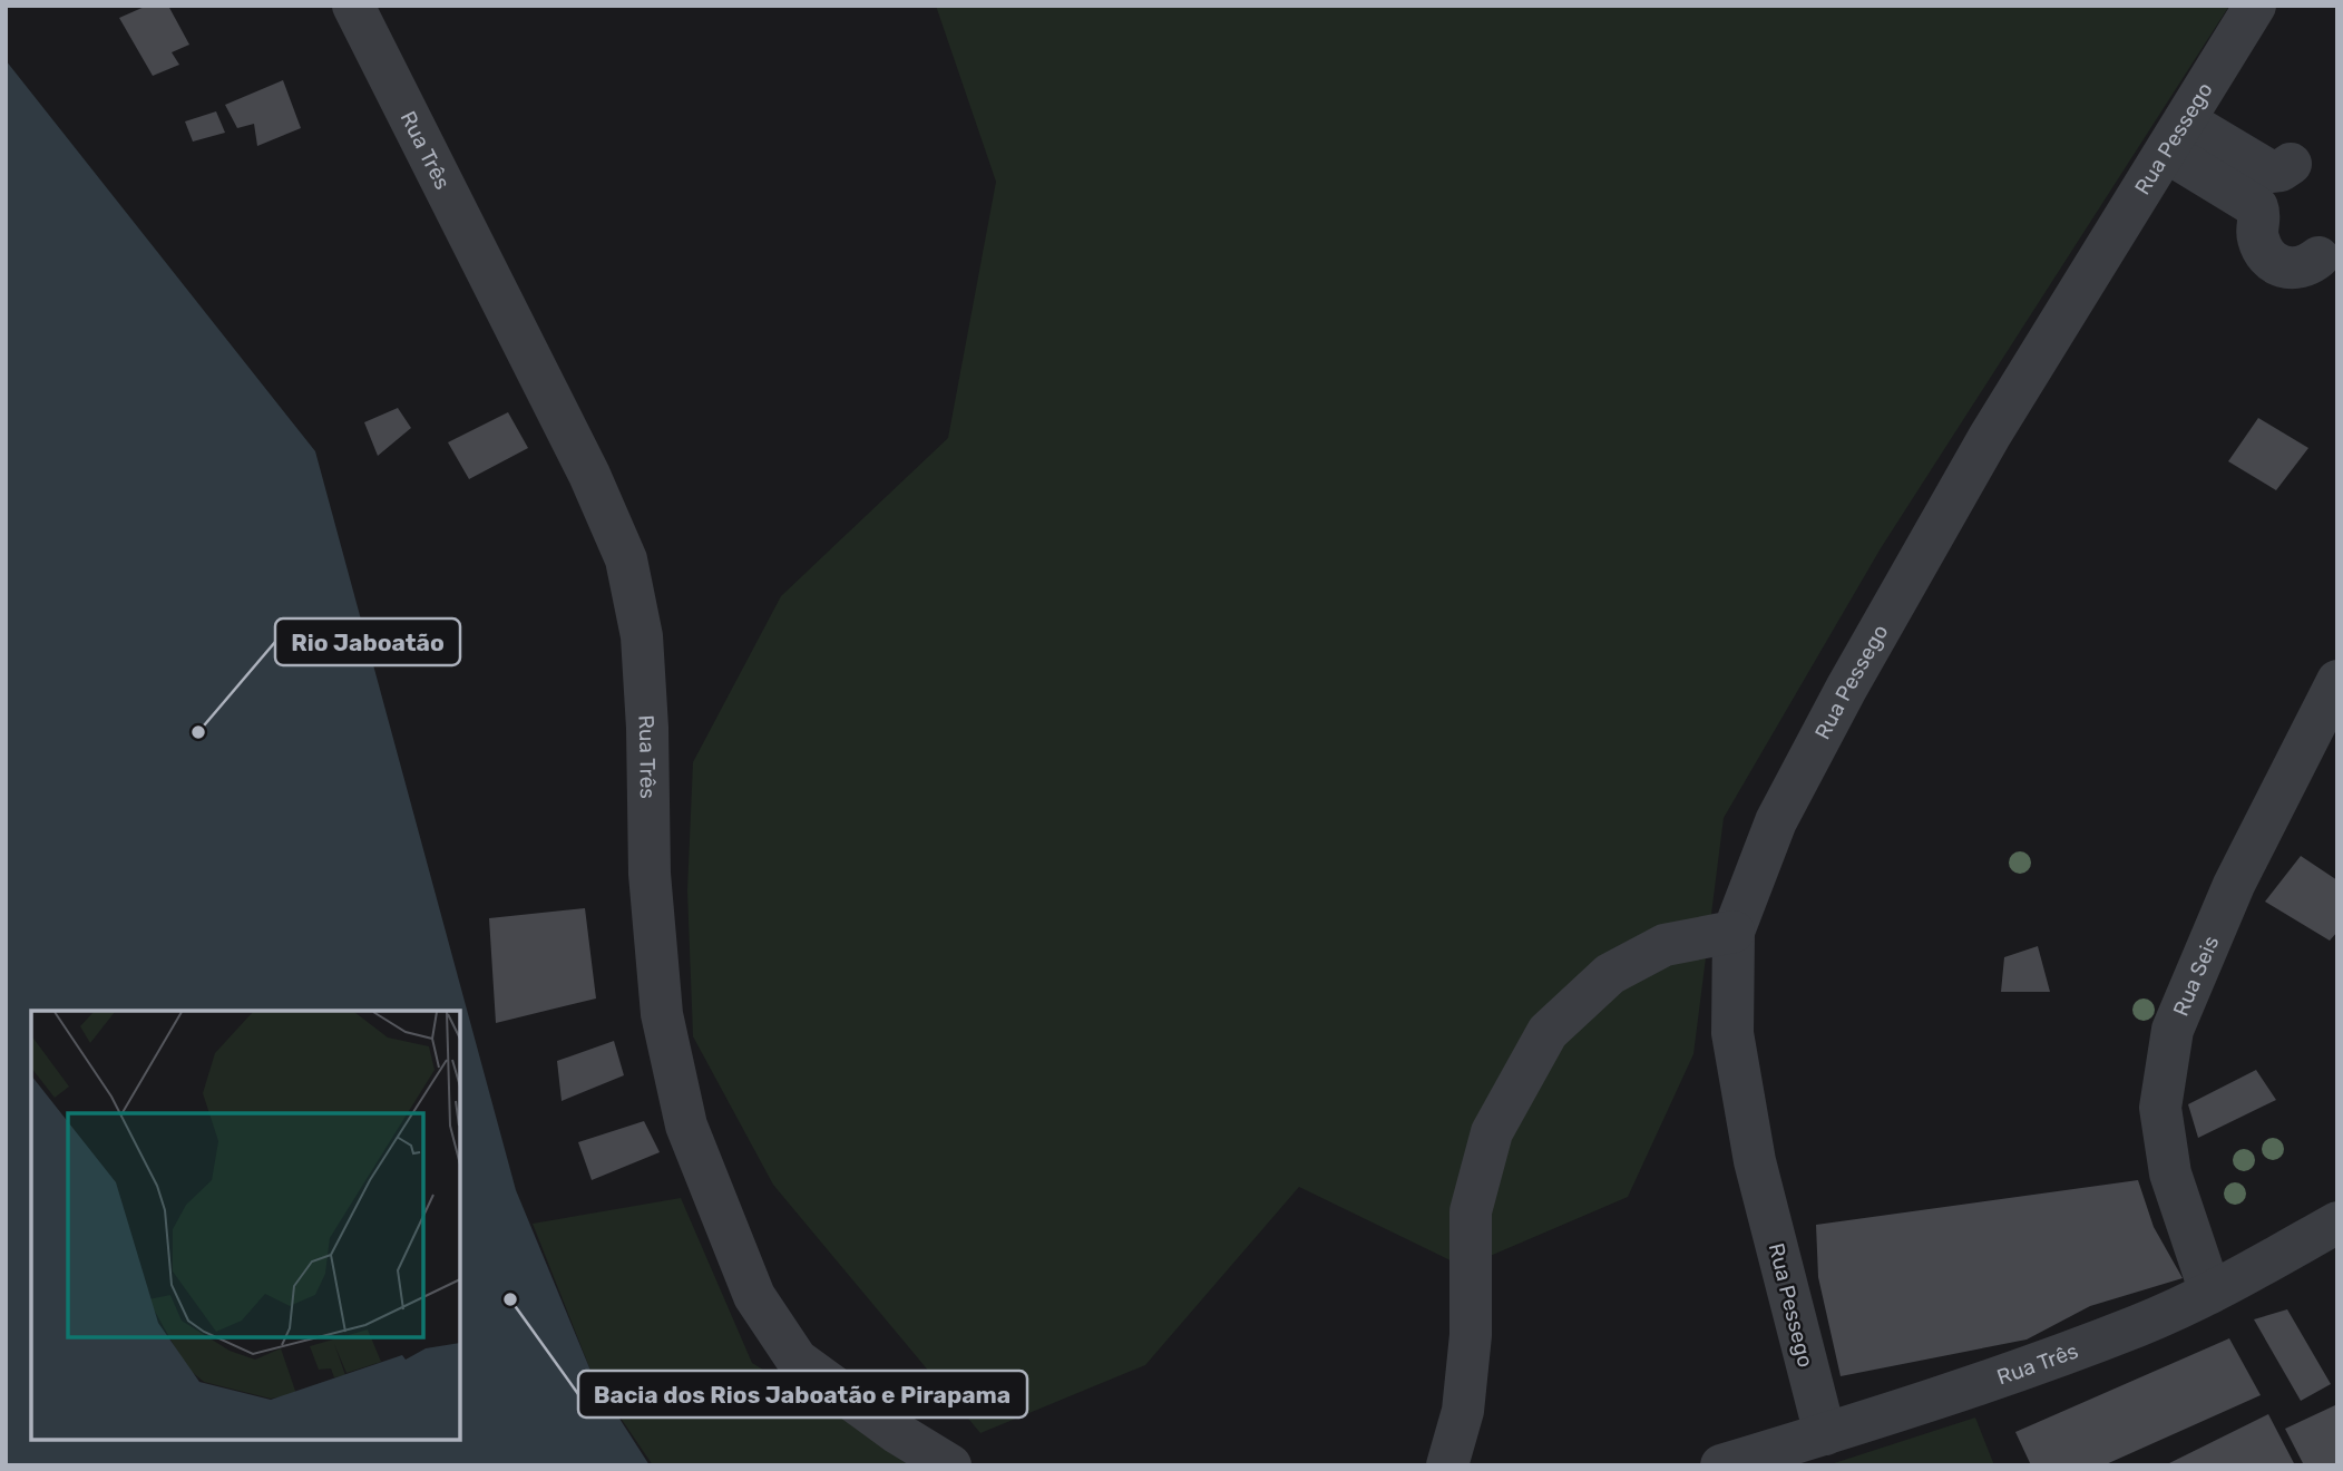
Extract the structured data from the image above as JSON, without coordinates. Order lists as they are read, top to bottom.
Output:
{
  "streets": {
    "street": ["Rua Pessego", "Rua Três", "Rua Seis"]
  },
  "crossings": [
    ["Rua Pessego", "Rua Três"],
    ["Rua Três", "Rua Seis"]
  ],
  "places": ["Rio Jaboatão", "Bacia dos Rios Jaboatão e Pirapama"]
}
